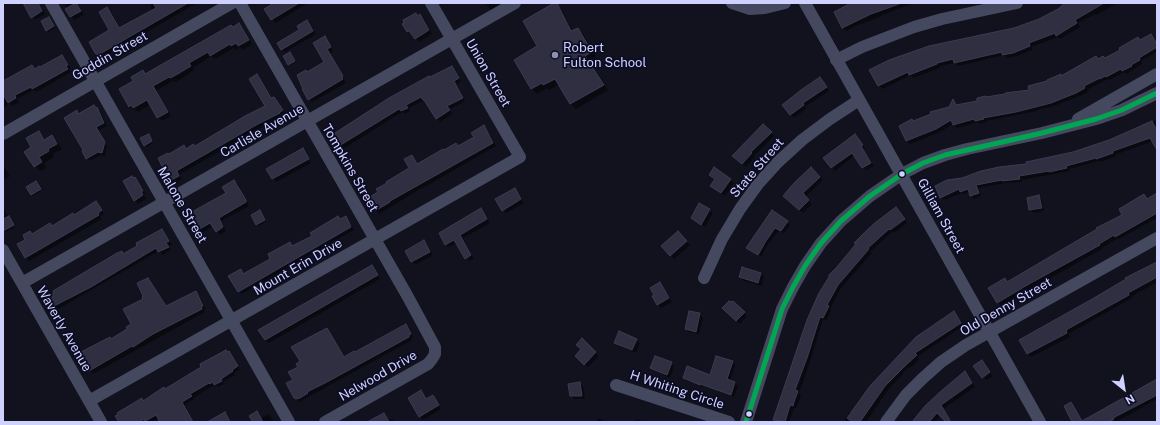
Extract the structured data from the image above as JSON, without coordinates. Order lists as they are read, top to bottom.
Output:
{
  "streets": {
    "street": [
      "Goddin Street",
      "Union Street",
      "Carlisle Avenue",
      "Tompkins Street",
      "State Street",
      "Malone Street",
      "Gilliam Street",
      "Mount Erin Drive",
      "Old Denny Street",
      "Waverly Avenue",
      "Nelwood Drive",
      "H Whiting Circle"
    ]
  },
  "crossings": [
    ["Goddin Street", "Malone Street"],
    ["Union Street", "Carlisle Avenue"],
    ["Union Street", "Mount Erin Drive"],
    ["Carlisle Avenue", "Tompkins Street"],
    ["Carlisle Avenue", "Malone Street"],
    ["Carlisle Avenue", "Waverly Avenue"],
    ["Tompkins Street", "Mount Erin Drive"],
    ["Tompkins Street", "Nelwood Drive"],
    ["State Street", "Gilliam Street"],
    ["Malone Street", "Mount Erin Drive"],
    ["Gilliam Street", "Old Denny Street"],
    ["Mount Erin Drive", "Waverly Avenue"]
  ],
  "places": ["Robert Fulton School"],
  "north": "bottom right"
}
